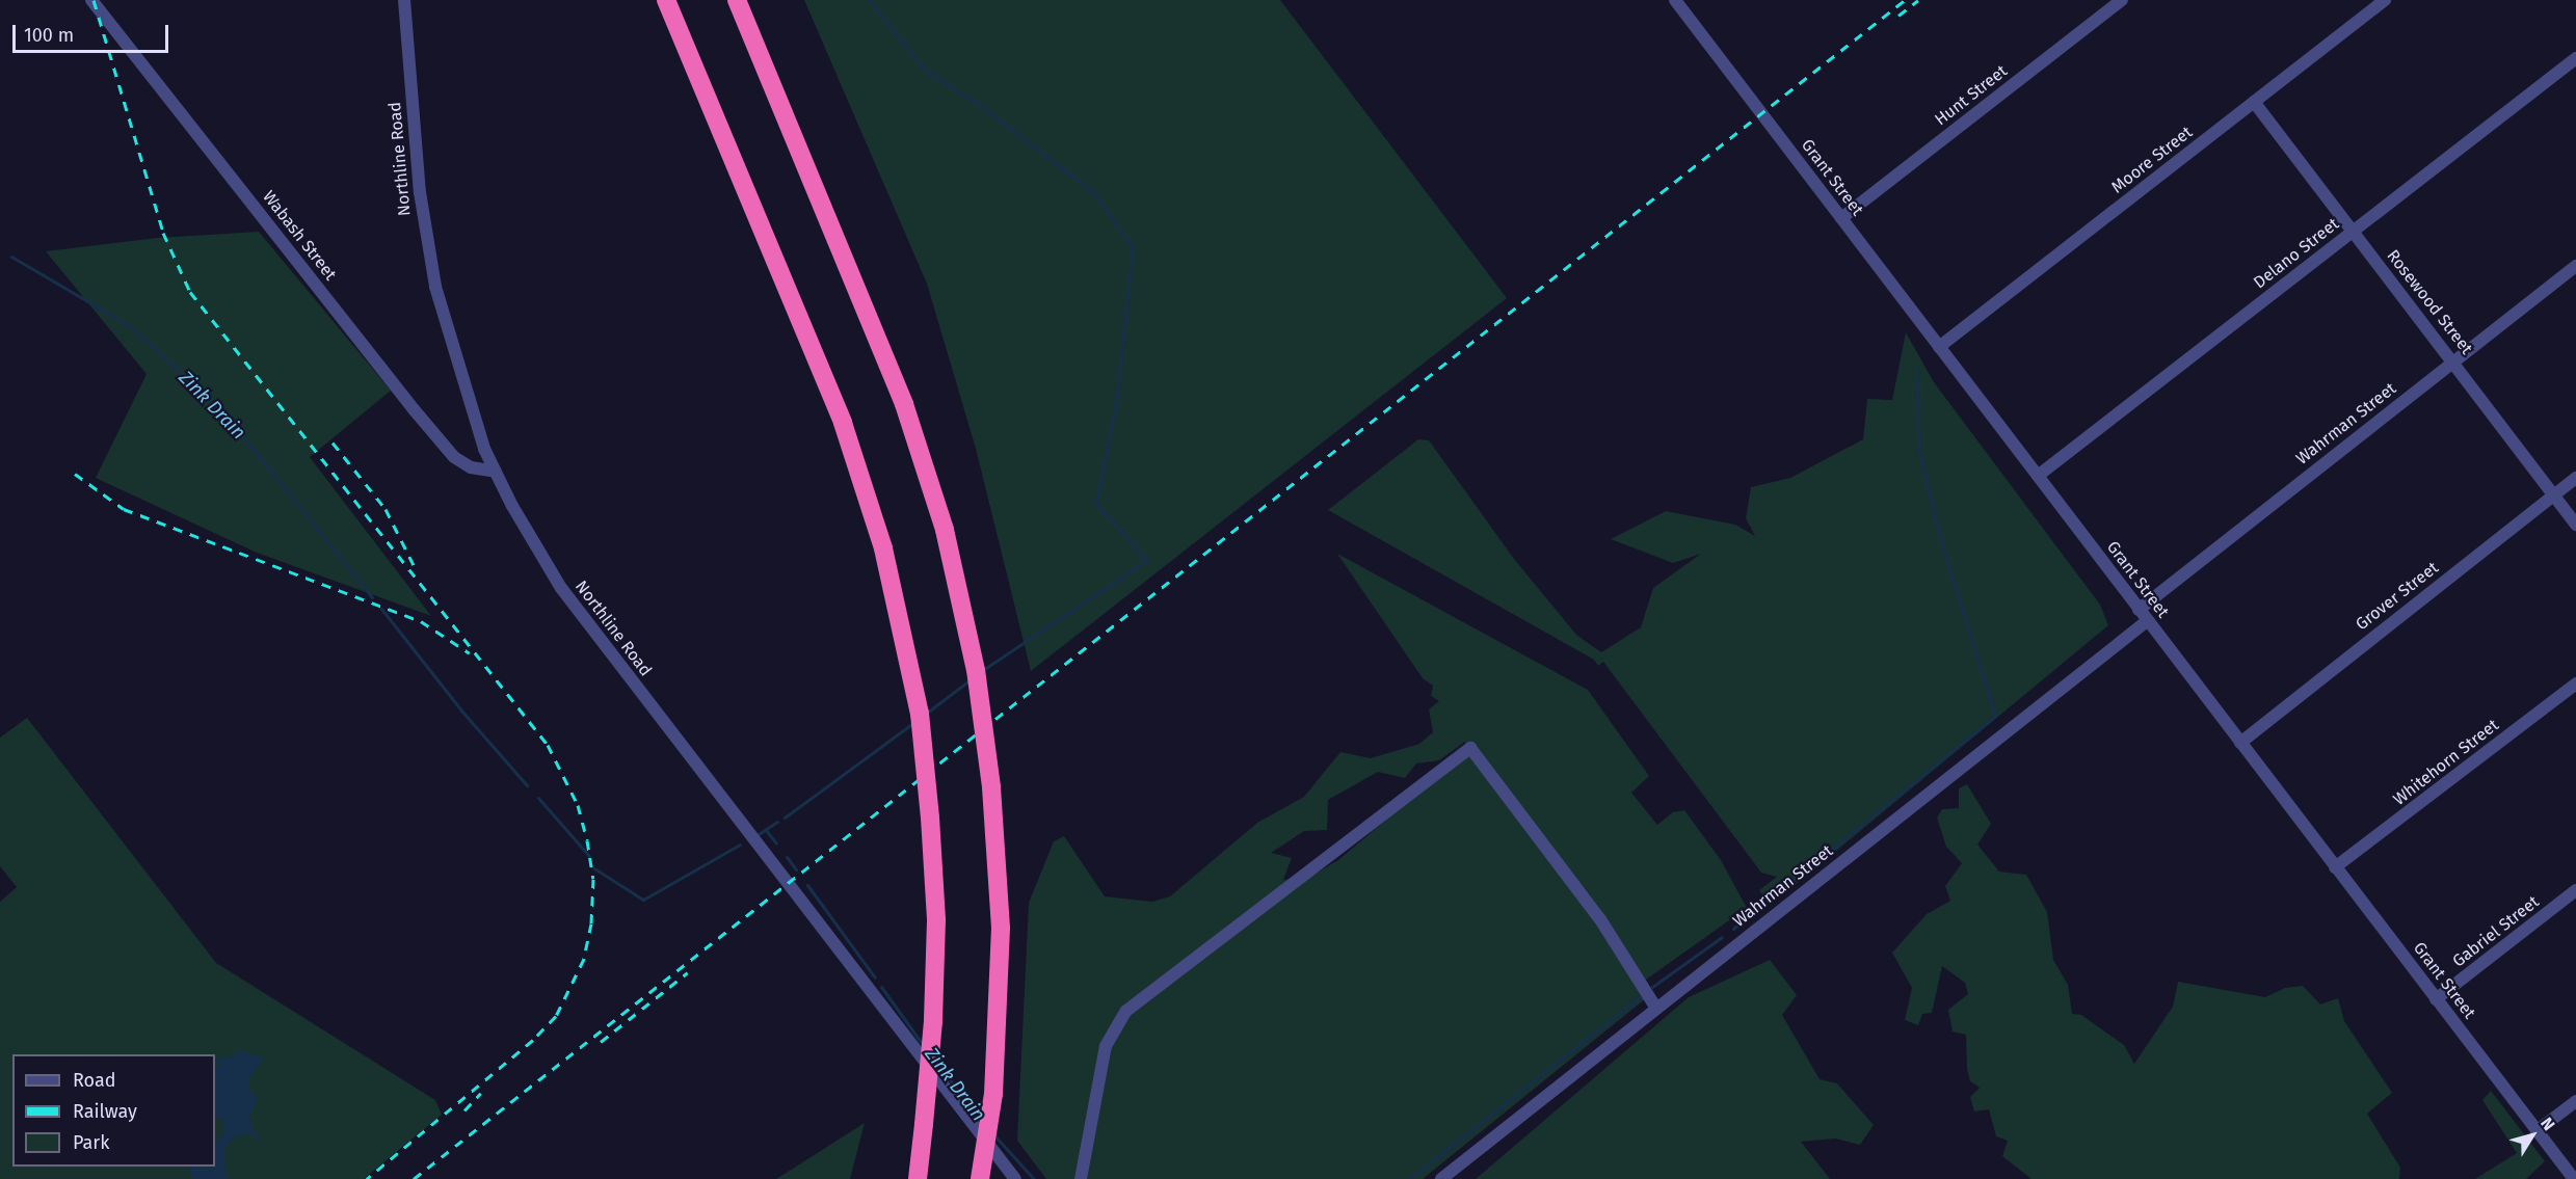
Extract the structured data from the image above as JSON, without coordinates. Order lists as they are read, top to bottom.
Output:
{
  "streets": {
    "street": [
      "Hunt Street",
      "Northline Road",
      "Moore Street",
      "Grant Street",
      "Wabash Street",
      "Delano Street",
      "Rosewood Street",
      "Wahrman Street",
      "Grover Street",
      "Whitehorn Street",
      "Gabriel Street"
    ]
  },
  "crossings": [
    ["Hunt Street", "Grant Street"],
    ["Northline Road", "Wabash Street"],
    ["Moore Street", "Grant Street"],
    ["Moore Street", "Rosewood Street"],
    ["Grant Street", "Delano Street"],
    ["Grant Street", "Wahrman Street"],
    ["Grant Street", "Grover Street"],
    ["Grant Street", "Whitehorn Street"],
    ["Grant Street", "Gabriel Street"],
    ["Delano Street", "Rosewood Street"],
    ["Rosewood Street", "Wahrman Street"],
    ["Rosewood Street", "Grover Street"]
  ],
  "water": ["Zink Drain"],
  "legend": ["Road", "Railway", "Park"],
  "scale_bar": "100 m",
  "north": "top right"
}
